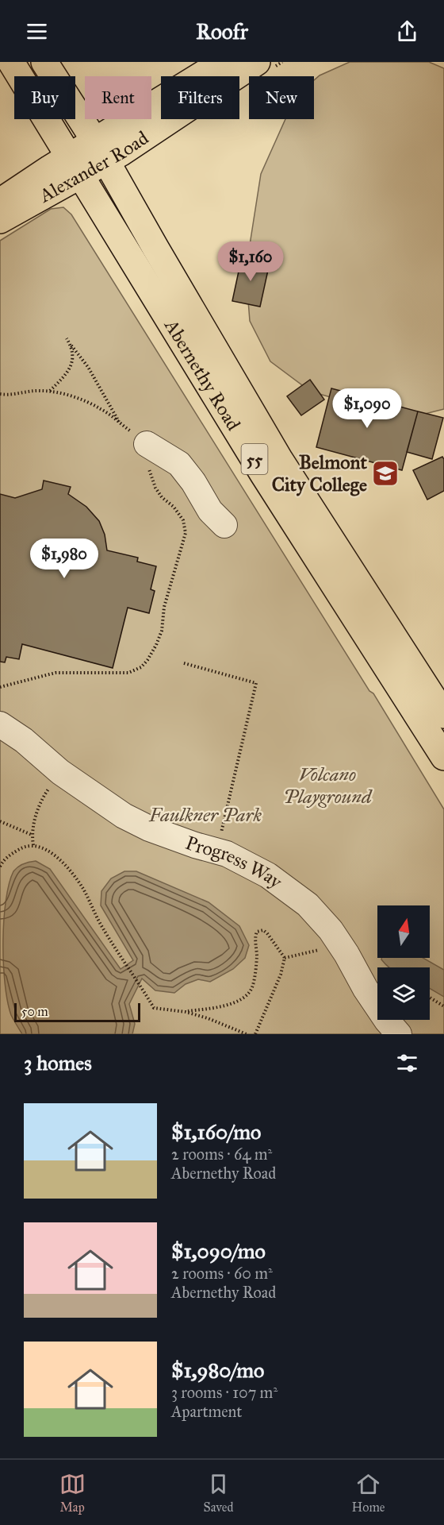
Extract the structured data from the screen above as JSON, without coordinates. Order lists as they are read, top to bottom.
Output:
{
  "streets": {
    "main road": ["Alexander Road", "Abernethy Road", "55"],
    "lane": ["Progress Way"]
  },
  "crossings": [
    ["Alexander Road", "Abernethy Road"]
  ],
  "parks": ["Volcano Playground", "Faulkner Park"],
  "places": {
    "school or university": ["Belmont City College"]
  },
  "scale_bar": "50 m",
  "north": "top",
  "page": {
    "header": "Roofr",
    "chip": [
      "Buy",
      "Rent",
      "Filters",
      "New"
    ],
    "price": ["$1,160", "$1,090", "$1,980"],
    "scale": "50 m",
    "heading": "3 homes",
    "list": [
      {
        "name": "$1,160/mo",
        "note": "2 rooms · 64 m² · Abernethy Road"
      },
      {
        "name": "$1,090/mo",
        "note": "2 rooms · 60 m² · Abernethy Road"
      },
      {
        "name": "$1,980/mo",
        "note": "3 rooms · 107 m² · Apartment"
      }
    ],
    "tabs": ["Map", "Saved", "Home"]
  }
}
